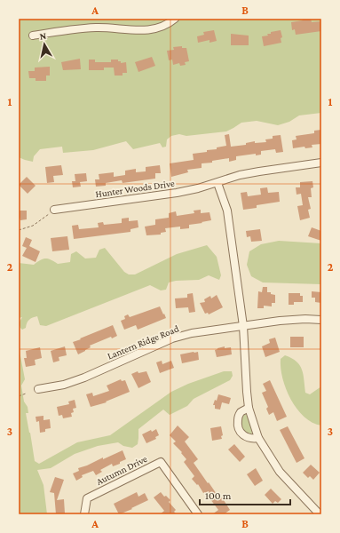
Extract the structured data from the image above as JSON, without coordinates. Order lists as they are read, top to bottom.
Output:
{
  "streets": {
    "street": ["Hunter Woods Drive", "Lantern Ridge Road", "Autumn Drive"]
  },
  "scale_bar": "100 m",
  "north": "top",
  "grid": {
    "columns": ["A", "B"],
    "rows": ["1", "2", "3"]
  }
}
